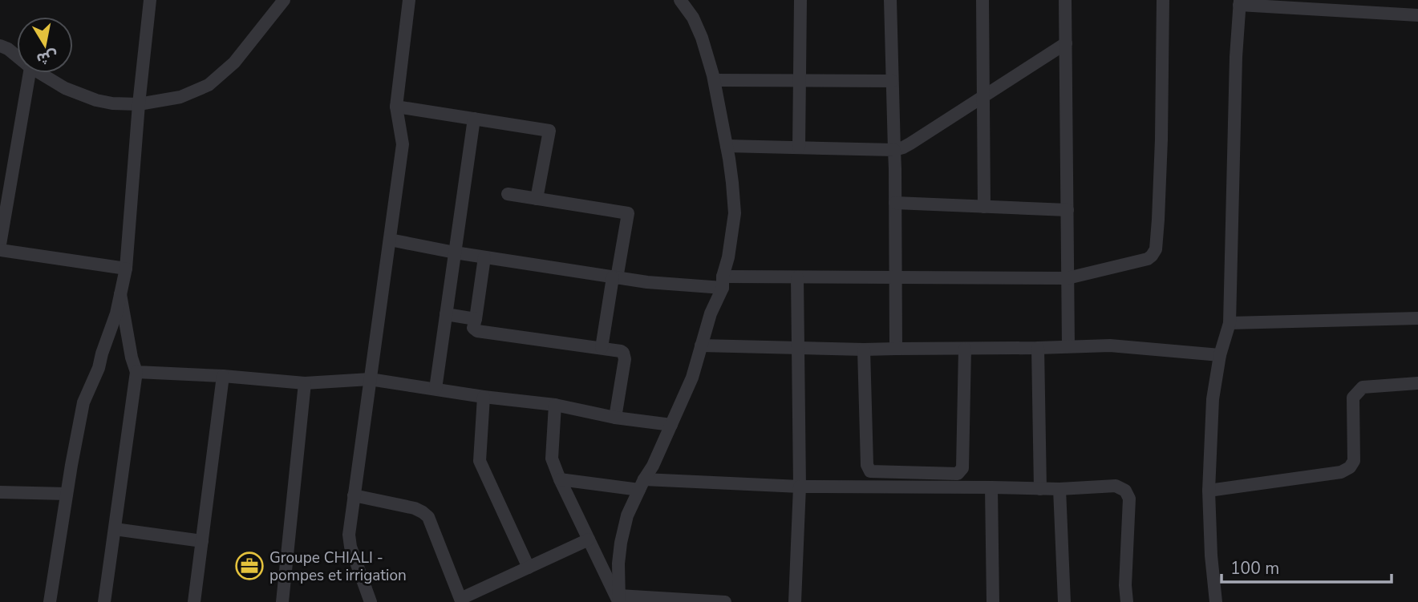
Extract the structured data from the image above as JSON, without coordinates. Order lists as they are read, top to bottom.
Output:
{
  "places": {
    "office": ["Groupe CHIALI - pompes et irrigation"]
  },
  "scale_bar": "100 m",
  "north": "bottom"
}
